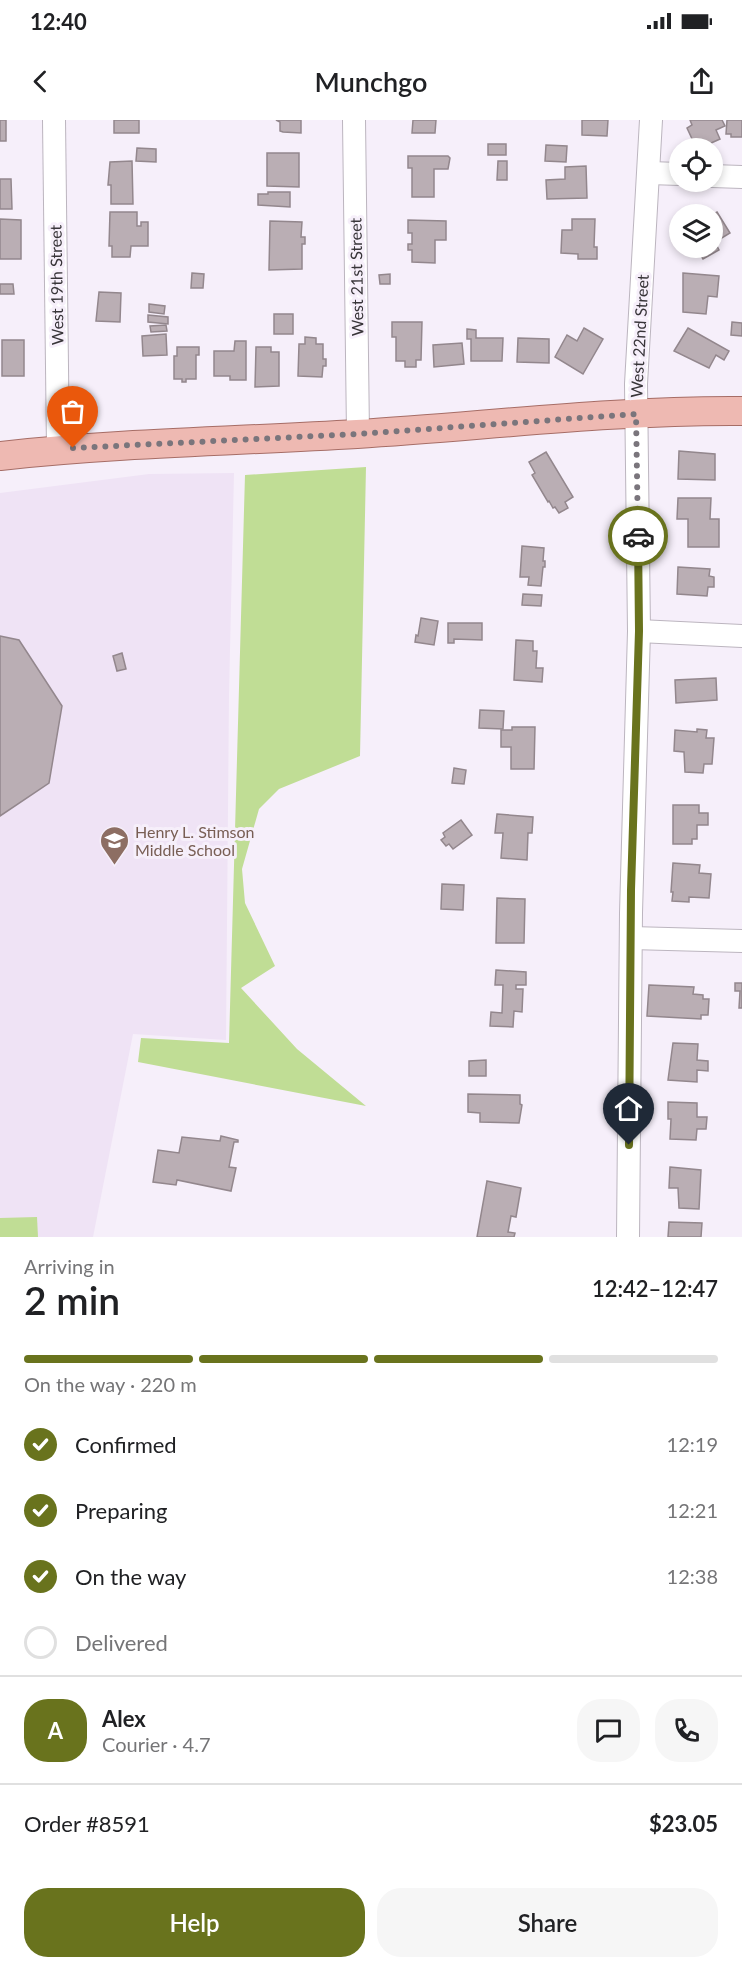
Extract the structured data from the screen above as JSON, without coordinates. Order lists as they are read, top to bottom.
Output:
{
  "streets": {
    "street": ["West 21st Street", "West 19th Street", "West 22nd Street"]
  },
  "places": {
    "school or university": ["Henry L. Stimson Middle School"]
  },
  "page": {
    "status": "12:40",
    "header": "Munchgo",
    "heading": ["2 min", "Arriving in", "12:42–12:47"],
    "panel": [
      "Alex",
      "Courier · 4.7",
      "Order #8591",
      "$23.05"
    ],
    "bar": "On the way · 220 m",
    "list": [
      ["Confirmed", "12:19"],
      ["Preparing", "12:21"],
      ["On the way", "12:38"],
      "Delivered"
    ],
    "round": "A",
    "buttons": ["Help", "Share"]
  }
}
